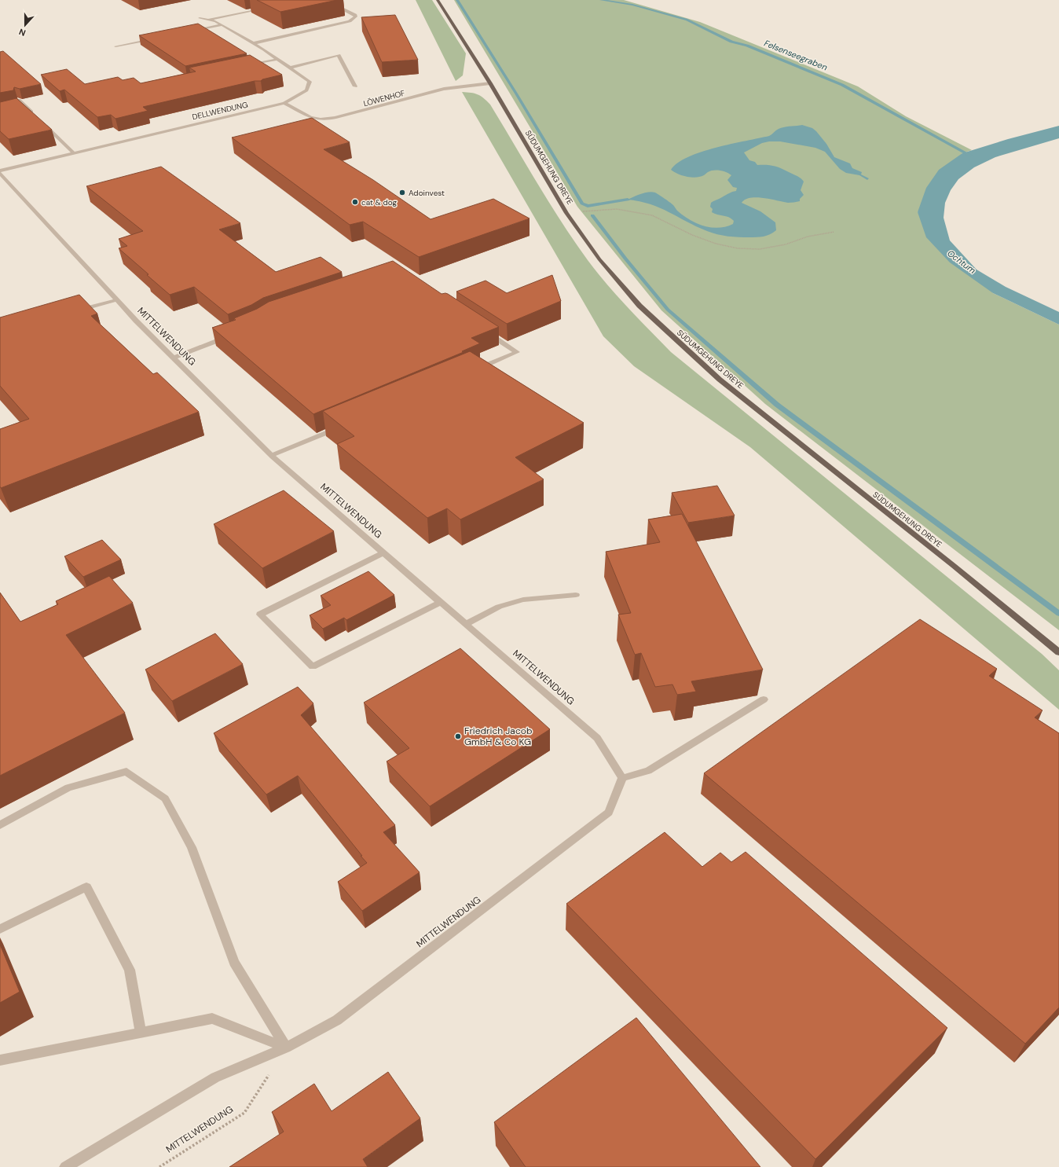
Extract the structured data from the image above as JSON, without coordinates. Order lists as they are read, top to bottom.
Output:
{
  "streets": {
    "main road": ["SÜDUMGEHUNG DREYE"],
    "street": ["LÖWENHOF", "DELLWENDUNG", "MITTELWENDUNG"]
  },
  "crossings": [
    ["LÖWENHOF", "DELLWENDUNG"],
    ["LÖWENHOF", "SÜDUMGEHUNG DREYE"],
    ["DELLWENDUNG", "MITTELWENDUNG"]
  ],
  "water": ["Felsenseegraben", "Ochtum"],
  "places": ["Adoinvest", "cat & dog", "Friedrich Jacob GmbH & Co KG"],
  "north": "bottom"
}
